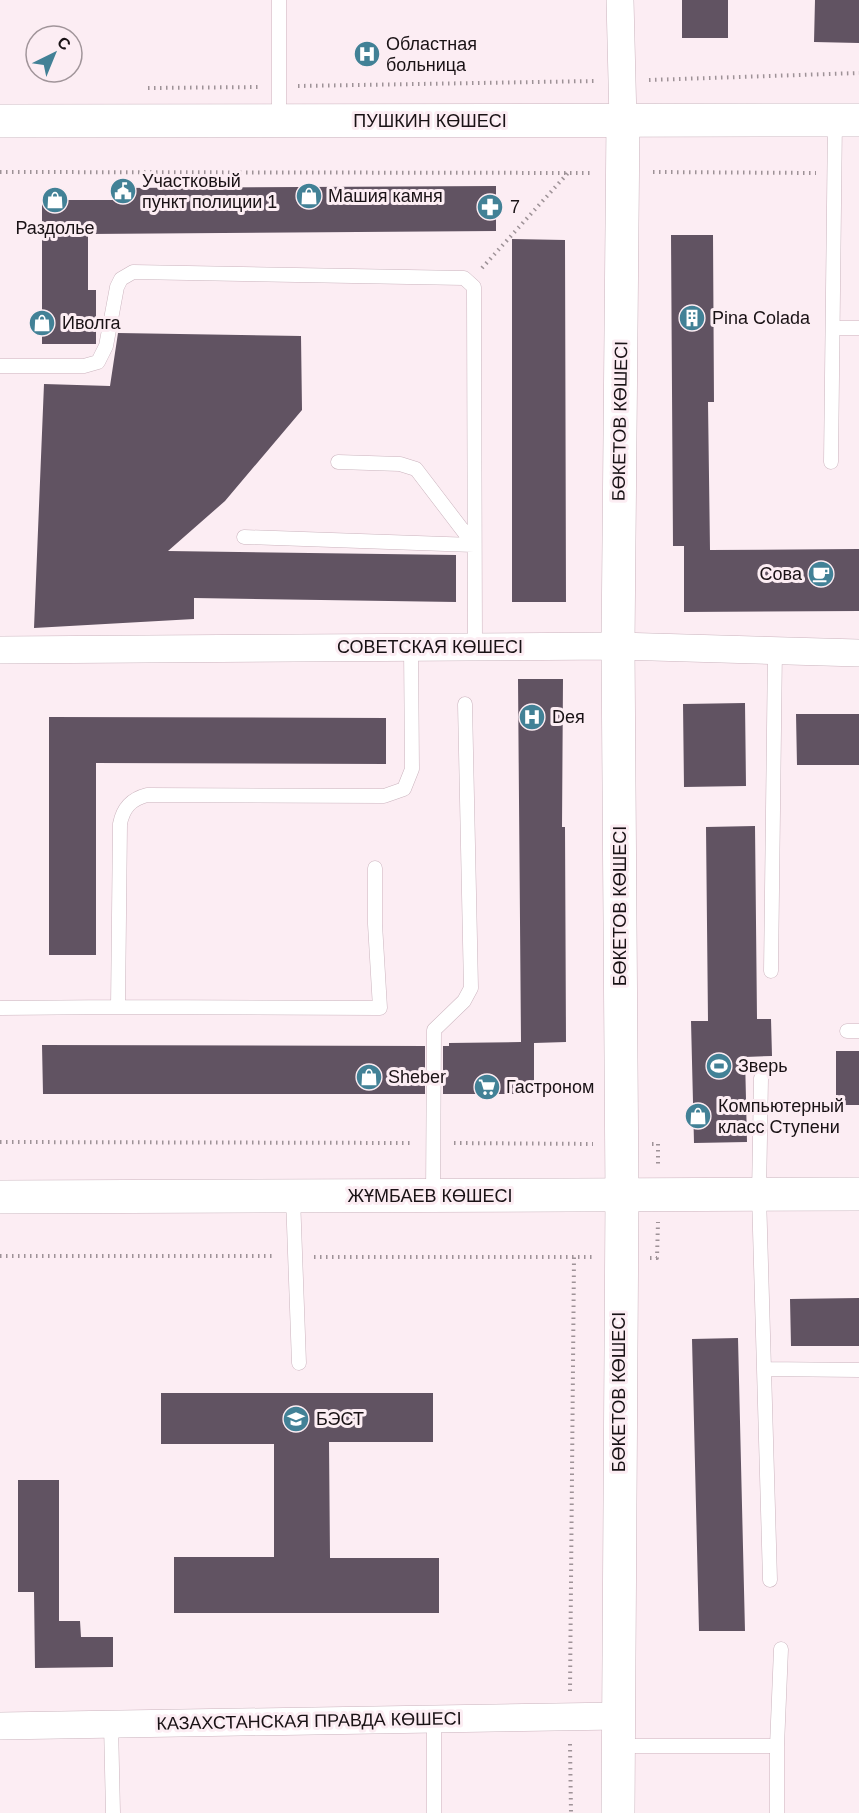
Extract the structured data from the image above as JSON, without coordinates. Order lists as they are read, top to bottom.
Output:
{
  "streets": {
    "street": [
      "ПУШКИН КӨШЕСІ",
      "БӨКЕТОВ КӨШЕСІ",
      "СОВЕТСКАЯ КӨШЕСІ",
      "ЖҰМБАЕВ КӨШЕСІ",
      "КАЗАХСТАНСКАЯ ПРАВДА КӨШЕСІ"
    ]
  },
  "crossings": [
    ["ПУШКИН КӨШЕСІ", "БӨКЕТОВ КӨШЕСІ"],
    ["БӨКЕТОВ КӨШЕСІ", "СОВЕТСКАЯ КӨШЕСІ"],
    ["БӨКЕТОВ КӨШЕСІ", "ЖҰМБАЕВ КӨШЕСІ"],
    ["БӨКЕТОВ КӨШЕСІ", "КАЗАХСТАНСКАЯ ПРАВДА КӨШЕСІ"]
  ],
  "places": {
    "hospital": ["Областная больница", "Deя"],
    "public building": ["Участковый пункт полиции 1"],
    "shop": [
      "Машия камня",
      "Раздолье",
      "Иволга",
      "Sheber",
      "Компьютерный класс Ступени"
    ],
    "pharmacy": ["7"],
    "building": ["Pina Colada"],
    "cafe": ["Сова"],
    "sports": ["Зверь"],
    "supermarket": ["Гастроном"],
    "school or university": ["БЭСТ"]
  },
  "north": "top right"
}
